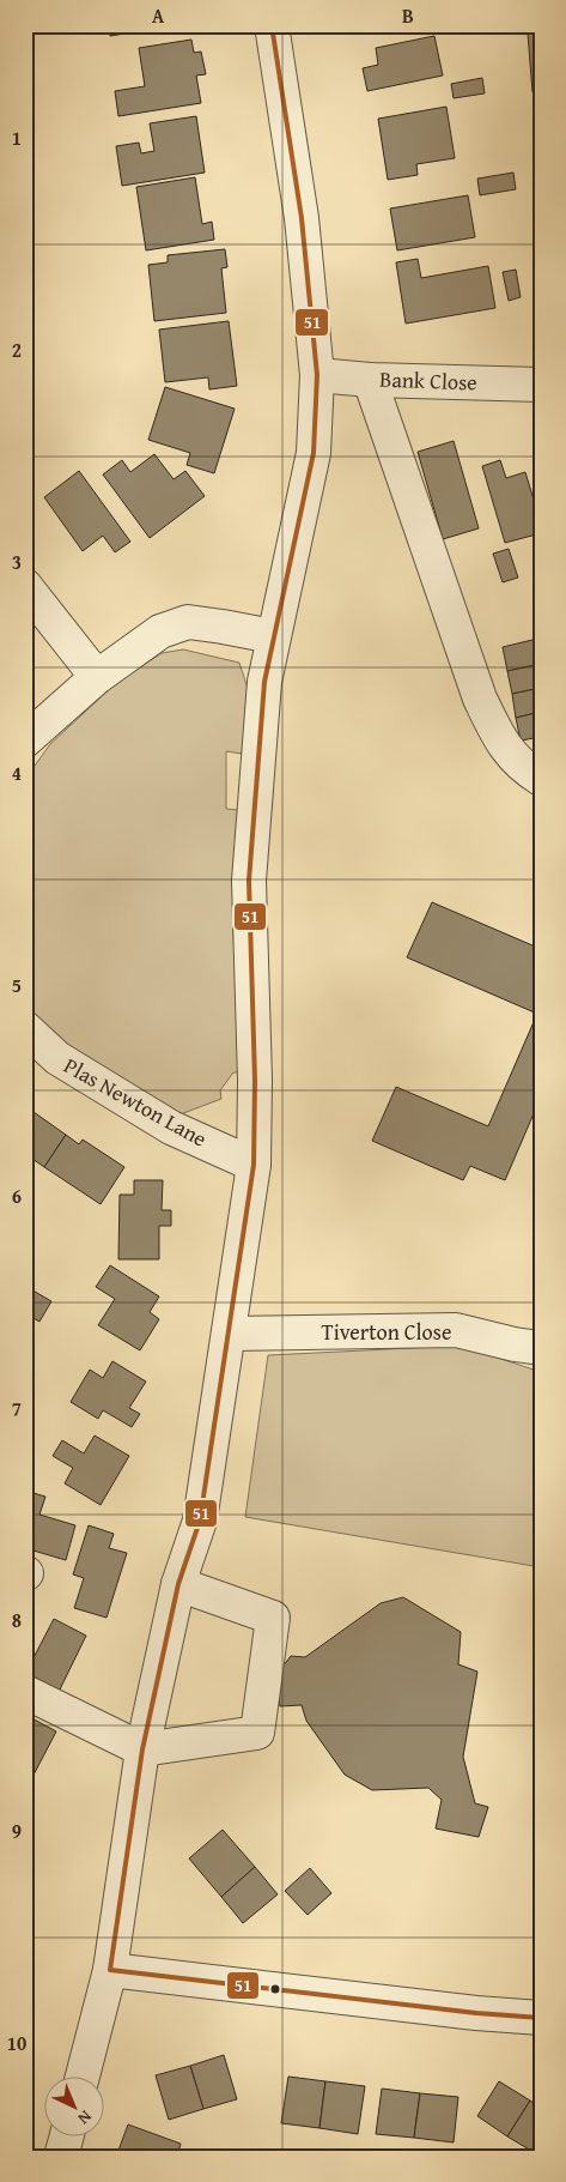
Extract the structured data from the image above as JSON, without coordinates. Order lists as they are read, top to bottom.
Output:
{
  "streets": {
    "street": ["Bank Close", "Plas Newton Lane", "Tiverton Close"]
  },
  "lines": ["transit line 51"],
  "north": "bottom right",
  "grid": {
    "columns": ["A", "B"],
    "rows": [
      "1",
      "2",
      "3",
      "4",
      "5",
      "6",
      "7",
      "8",
      "9",
      "10"
    ]
  }
}
